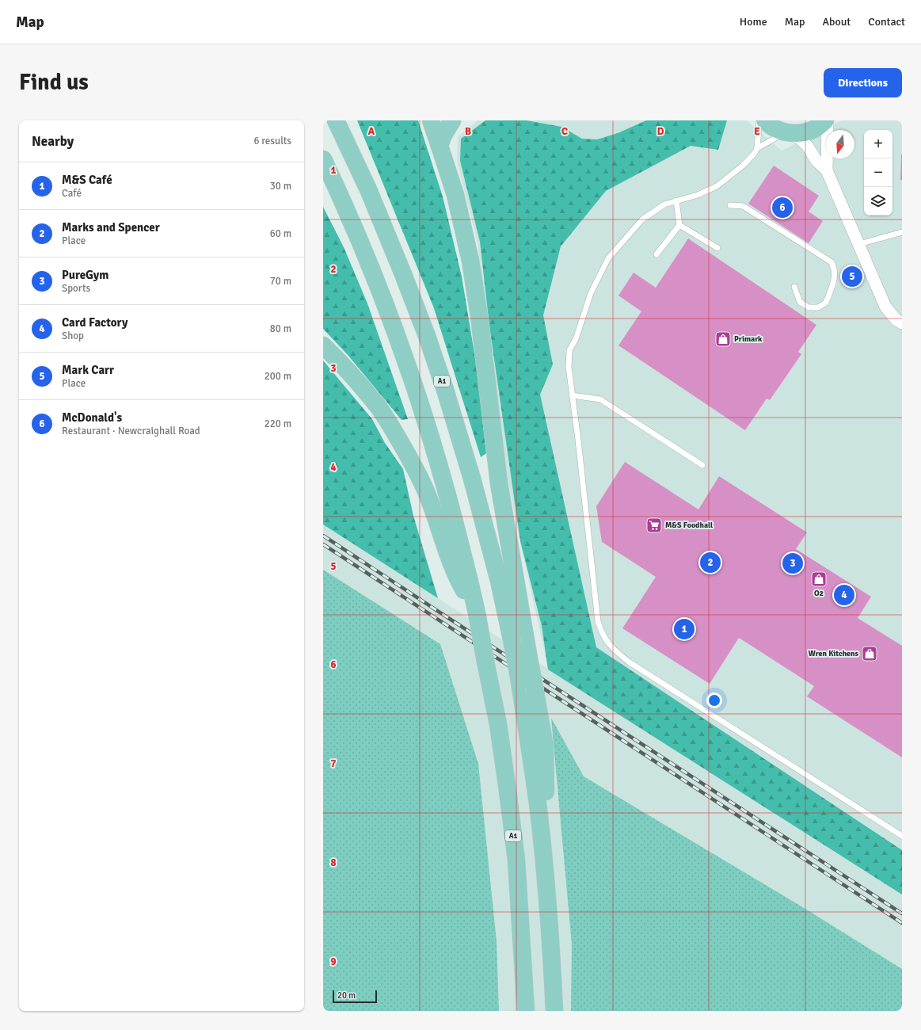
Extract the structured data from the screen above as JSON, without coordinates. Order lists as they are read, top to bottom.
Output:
{
  "streets": {
    "main road": ["A1"]
  },
  "places": {
    "shop": ["Primark", "O2", "Wren Kitchens"],
    "supermarket": ["M&S Foodhall"]
  },
  "scale_bar": "20 m",
  "north": "bottom",
  "page": {
    "header": "Map",
    "nav": [
      "Home",
      "Map",
      "About",
      "Contact"
    ],
    "buttons": "Directions",
    "title": "Find us",
    "heading": ["Nearby", "6 results"],
    "map_buttons": ["+", "−"],
    "list": [
      {
        "mark": "1",
        "name": "M&S Café",
        "note": "Café",
        "value": "30 m"
      },
      {
        "mark": "2",
        "name": "Marks and Spencer",
        "note": "Place",
        "value": "60 m"
      },
      {
        "mark": "3",
        "name": "PureGym",
        "note": "Sports",
        "value": "70 m"
      },
      {
        "mark": "4",
        "name": "Card Factory",
        "note": "Shop",
        "value": "80 m"
      },
      {
        "mark": "5",
        "name": "Mark Carr",
        "note": "Place",
        "value": "200 m"
      },
      {
        "mark": "6",
        "name": "McDonald's",
        "note": "Restaurant · Newcraighall Road",
        "value": "220 m"
      }
    ],
    "pins": [
      "6",
      "5",
      "2",
      "3",
      "4",
      "1"
    ],
    "scale": "20 m"
  },
  "grid": {
    "columns": [
      "A",
      "B",
      "C",
      "D",
      "E"
    ],
    "rows": [
      "1",
      "2",
      "3",
      "4",
      "5",
      "6",
      "7",
      "8",
      "9"
    ]
  }
}
